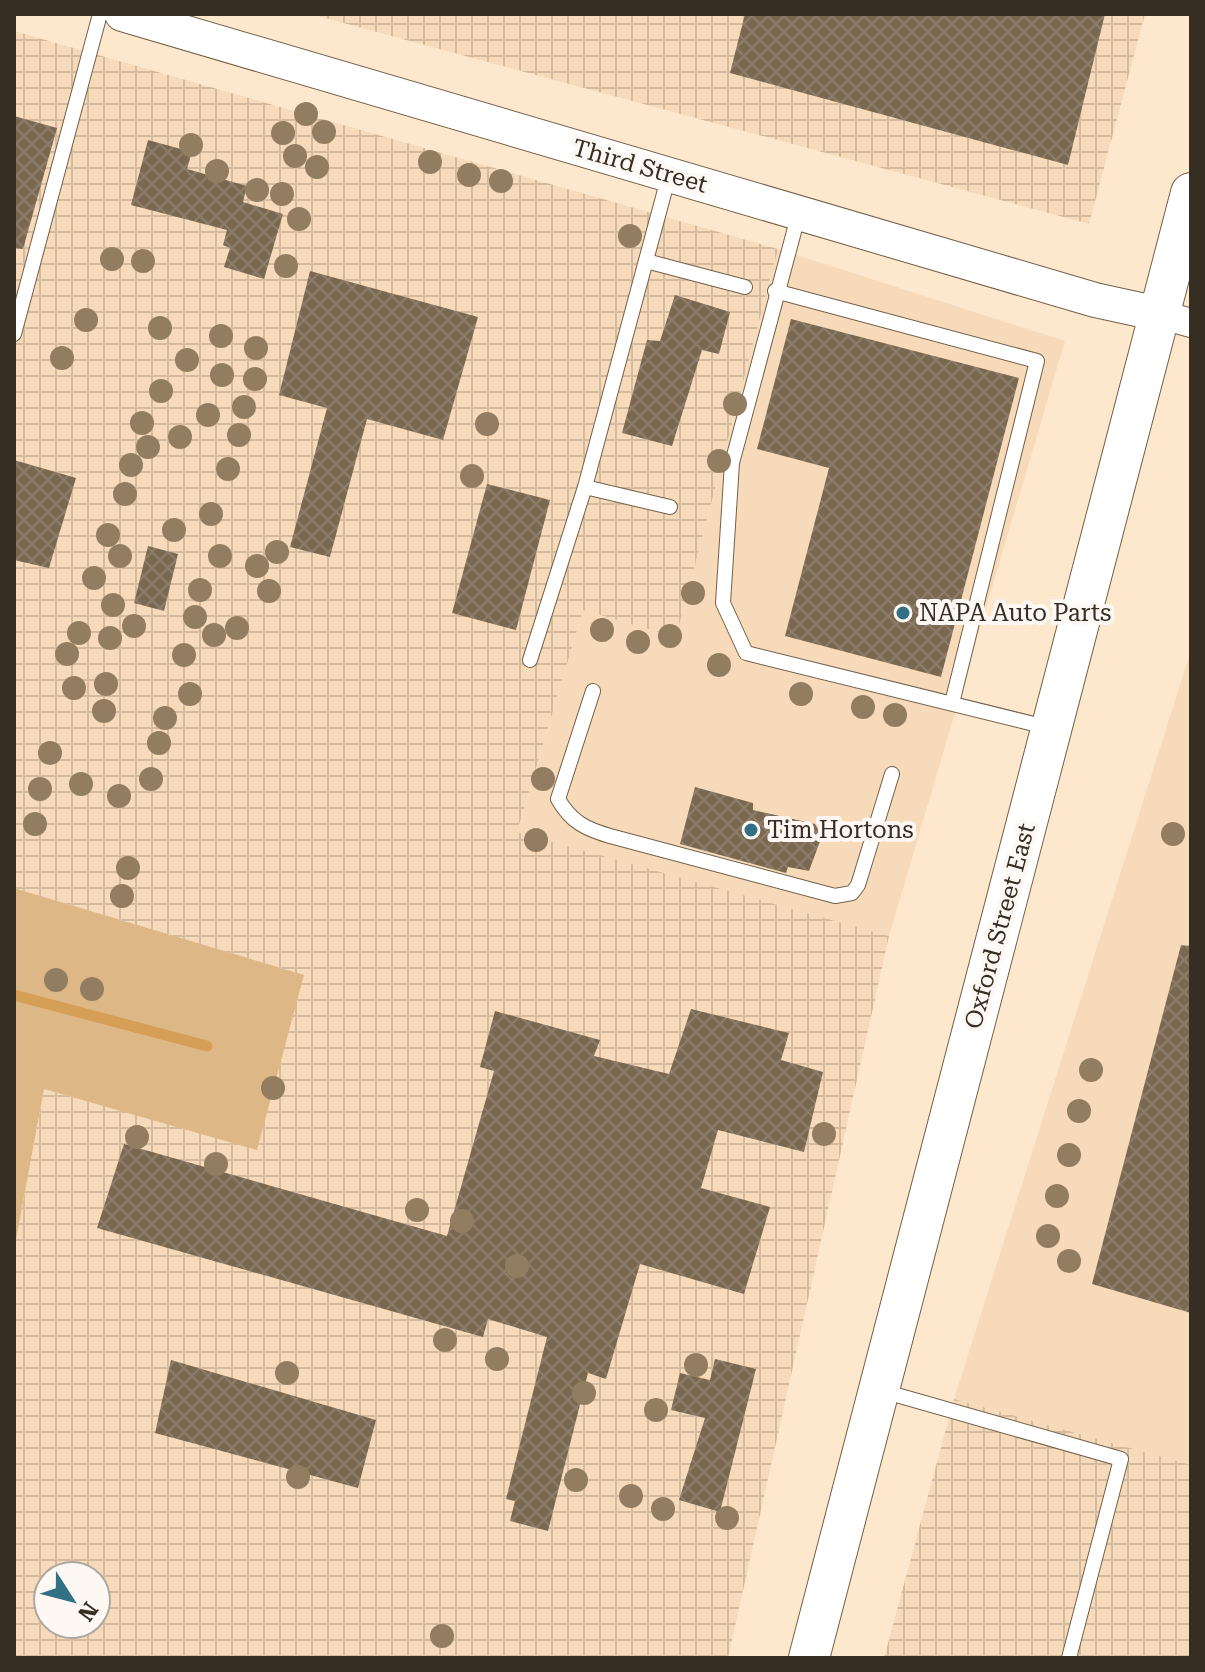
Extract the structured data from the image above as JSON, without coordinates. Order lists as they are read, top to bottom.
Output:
{
  "streets": {
    "main road": ["Oxford Street East"],
    "street": ["Third Street"]
  },
  "crossings": [
    ["Third Street", "Oxford Street East"]
  ],
  "places": ["NAPA Auto Parts", "Tim Hortons"],
  "north": "bottom right"
}
